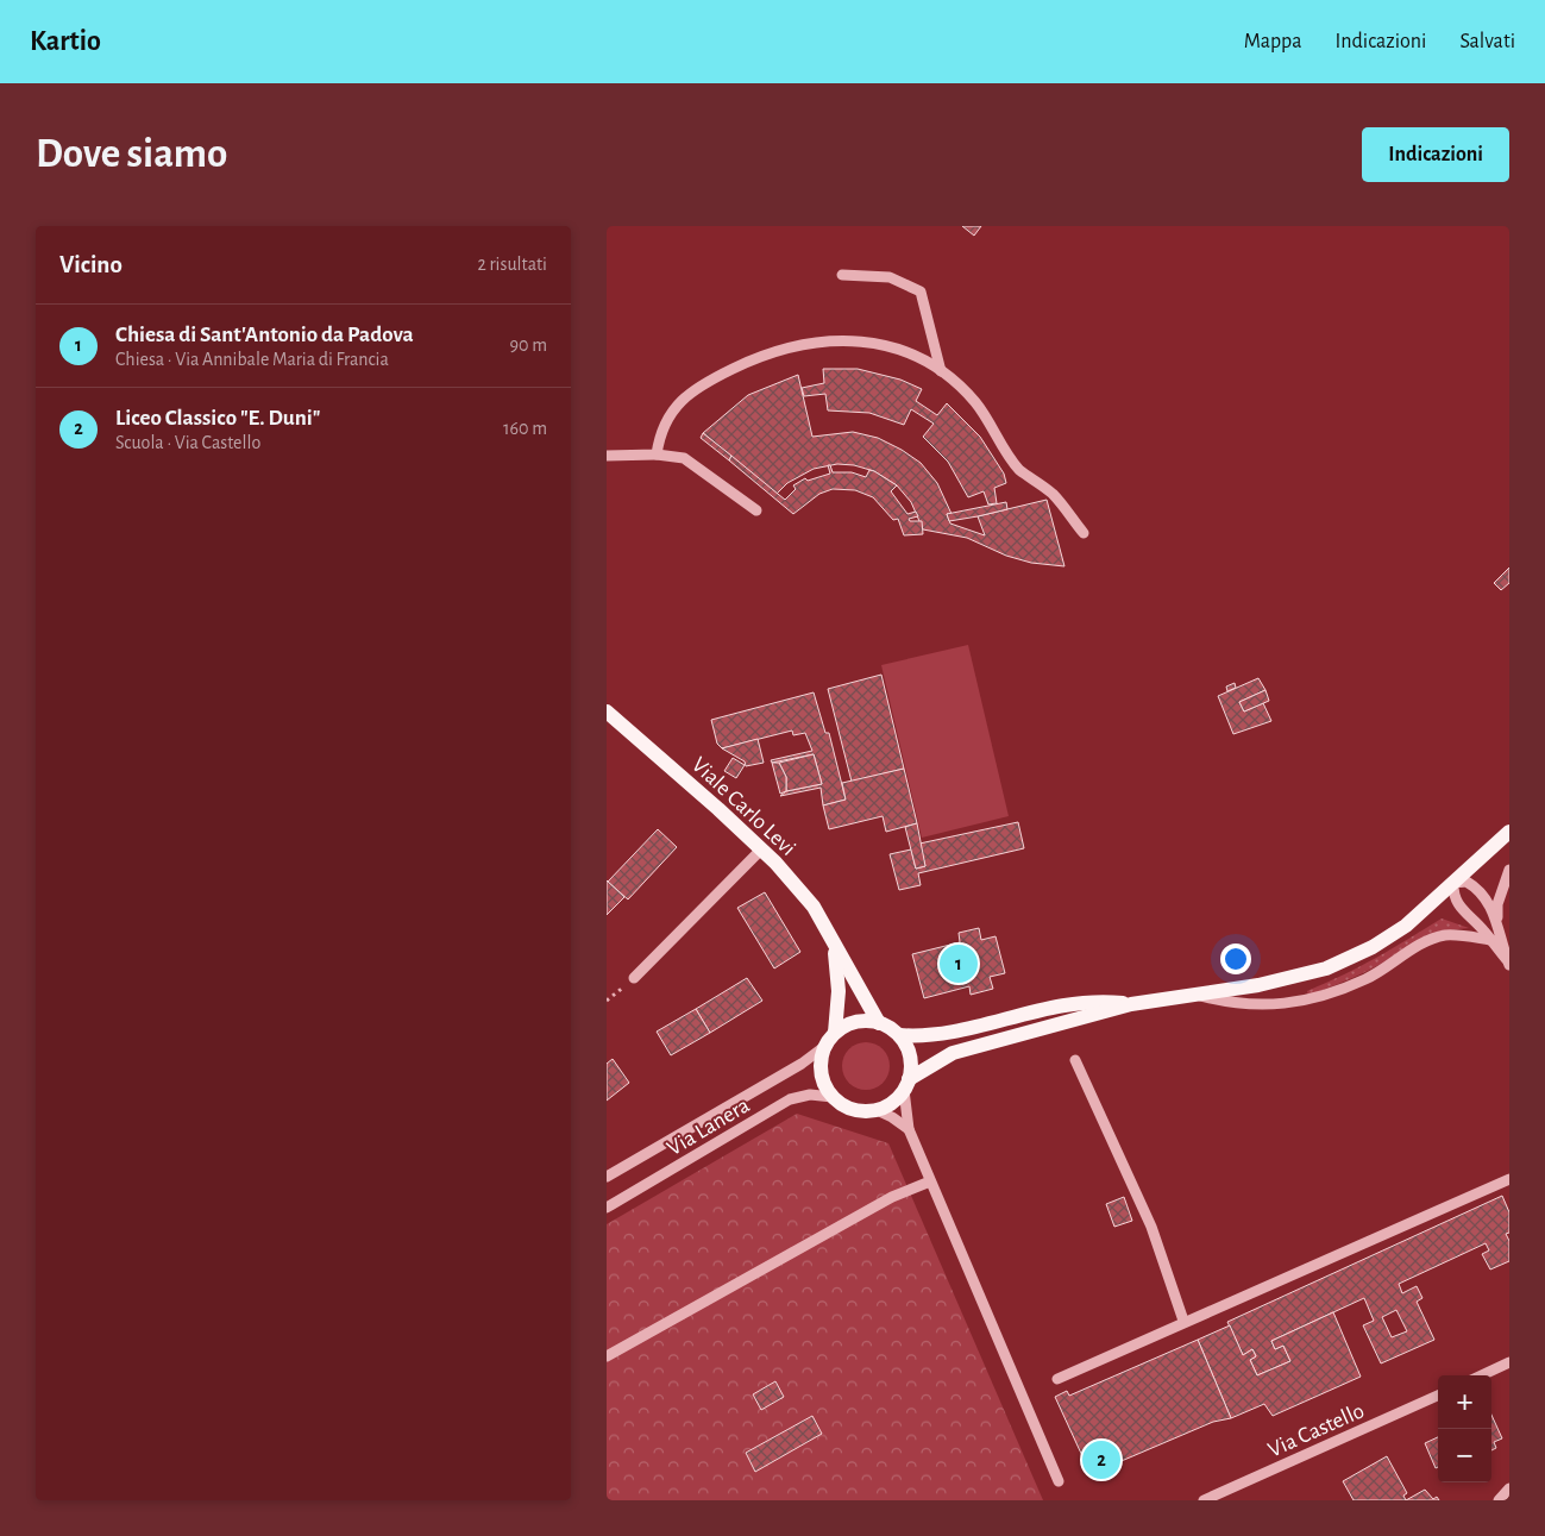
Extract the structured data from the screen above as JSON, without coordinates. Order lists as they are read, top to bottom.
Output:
{
  "streets": {
    "main road": ["Viale Carlo Levi"],
    "street": ["Via Lanera", "Via Castello"]
  },
  "crossings": [
    ["Viale Carlo Levi", "Via Lanera"]
  ],
  "page": {
    "header": "Kartio",
    "nav": ["Mappa", "Indicazioni", "Salvati"],
    "buttons": "Indicazioni",
    "title": "Dove siamo",
    "heading": ["Vicino", "2 risultati"],
    "list": [
      {
        "mark": "1",
        "name": "Chiesa di Sant'Antonio da Padova",
        "note": "Chiesa · Via Annibale Maria di Francia",
        "value": "90 m"
      },
      {
        "mark": "2",
        "name": "Liceo Classico \"E. Duni\"",
        "note": "Scuola · Via Castello",
        "value": "160 m"
      }
    ],
    "pins": ["1", "2"],
    "map_buttons": ["+", "−"]
  }
}
